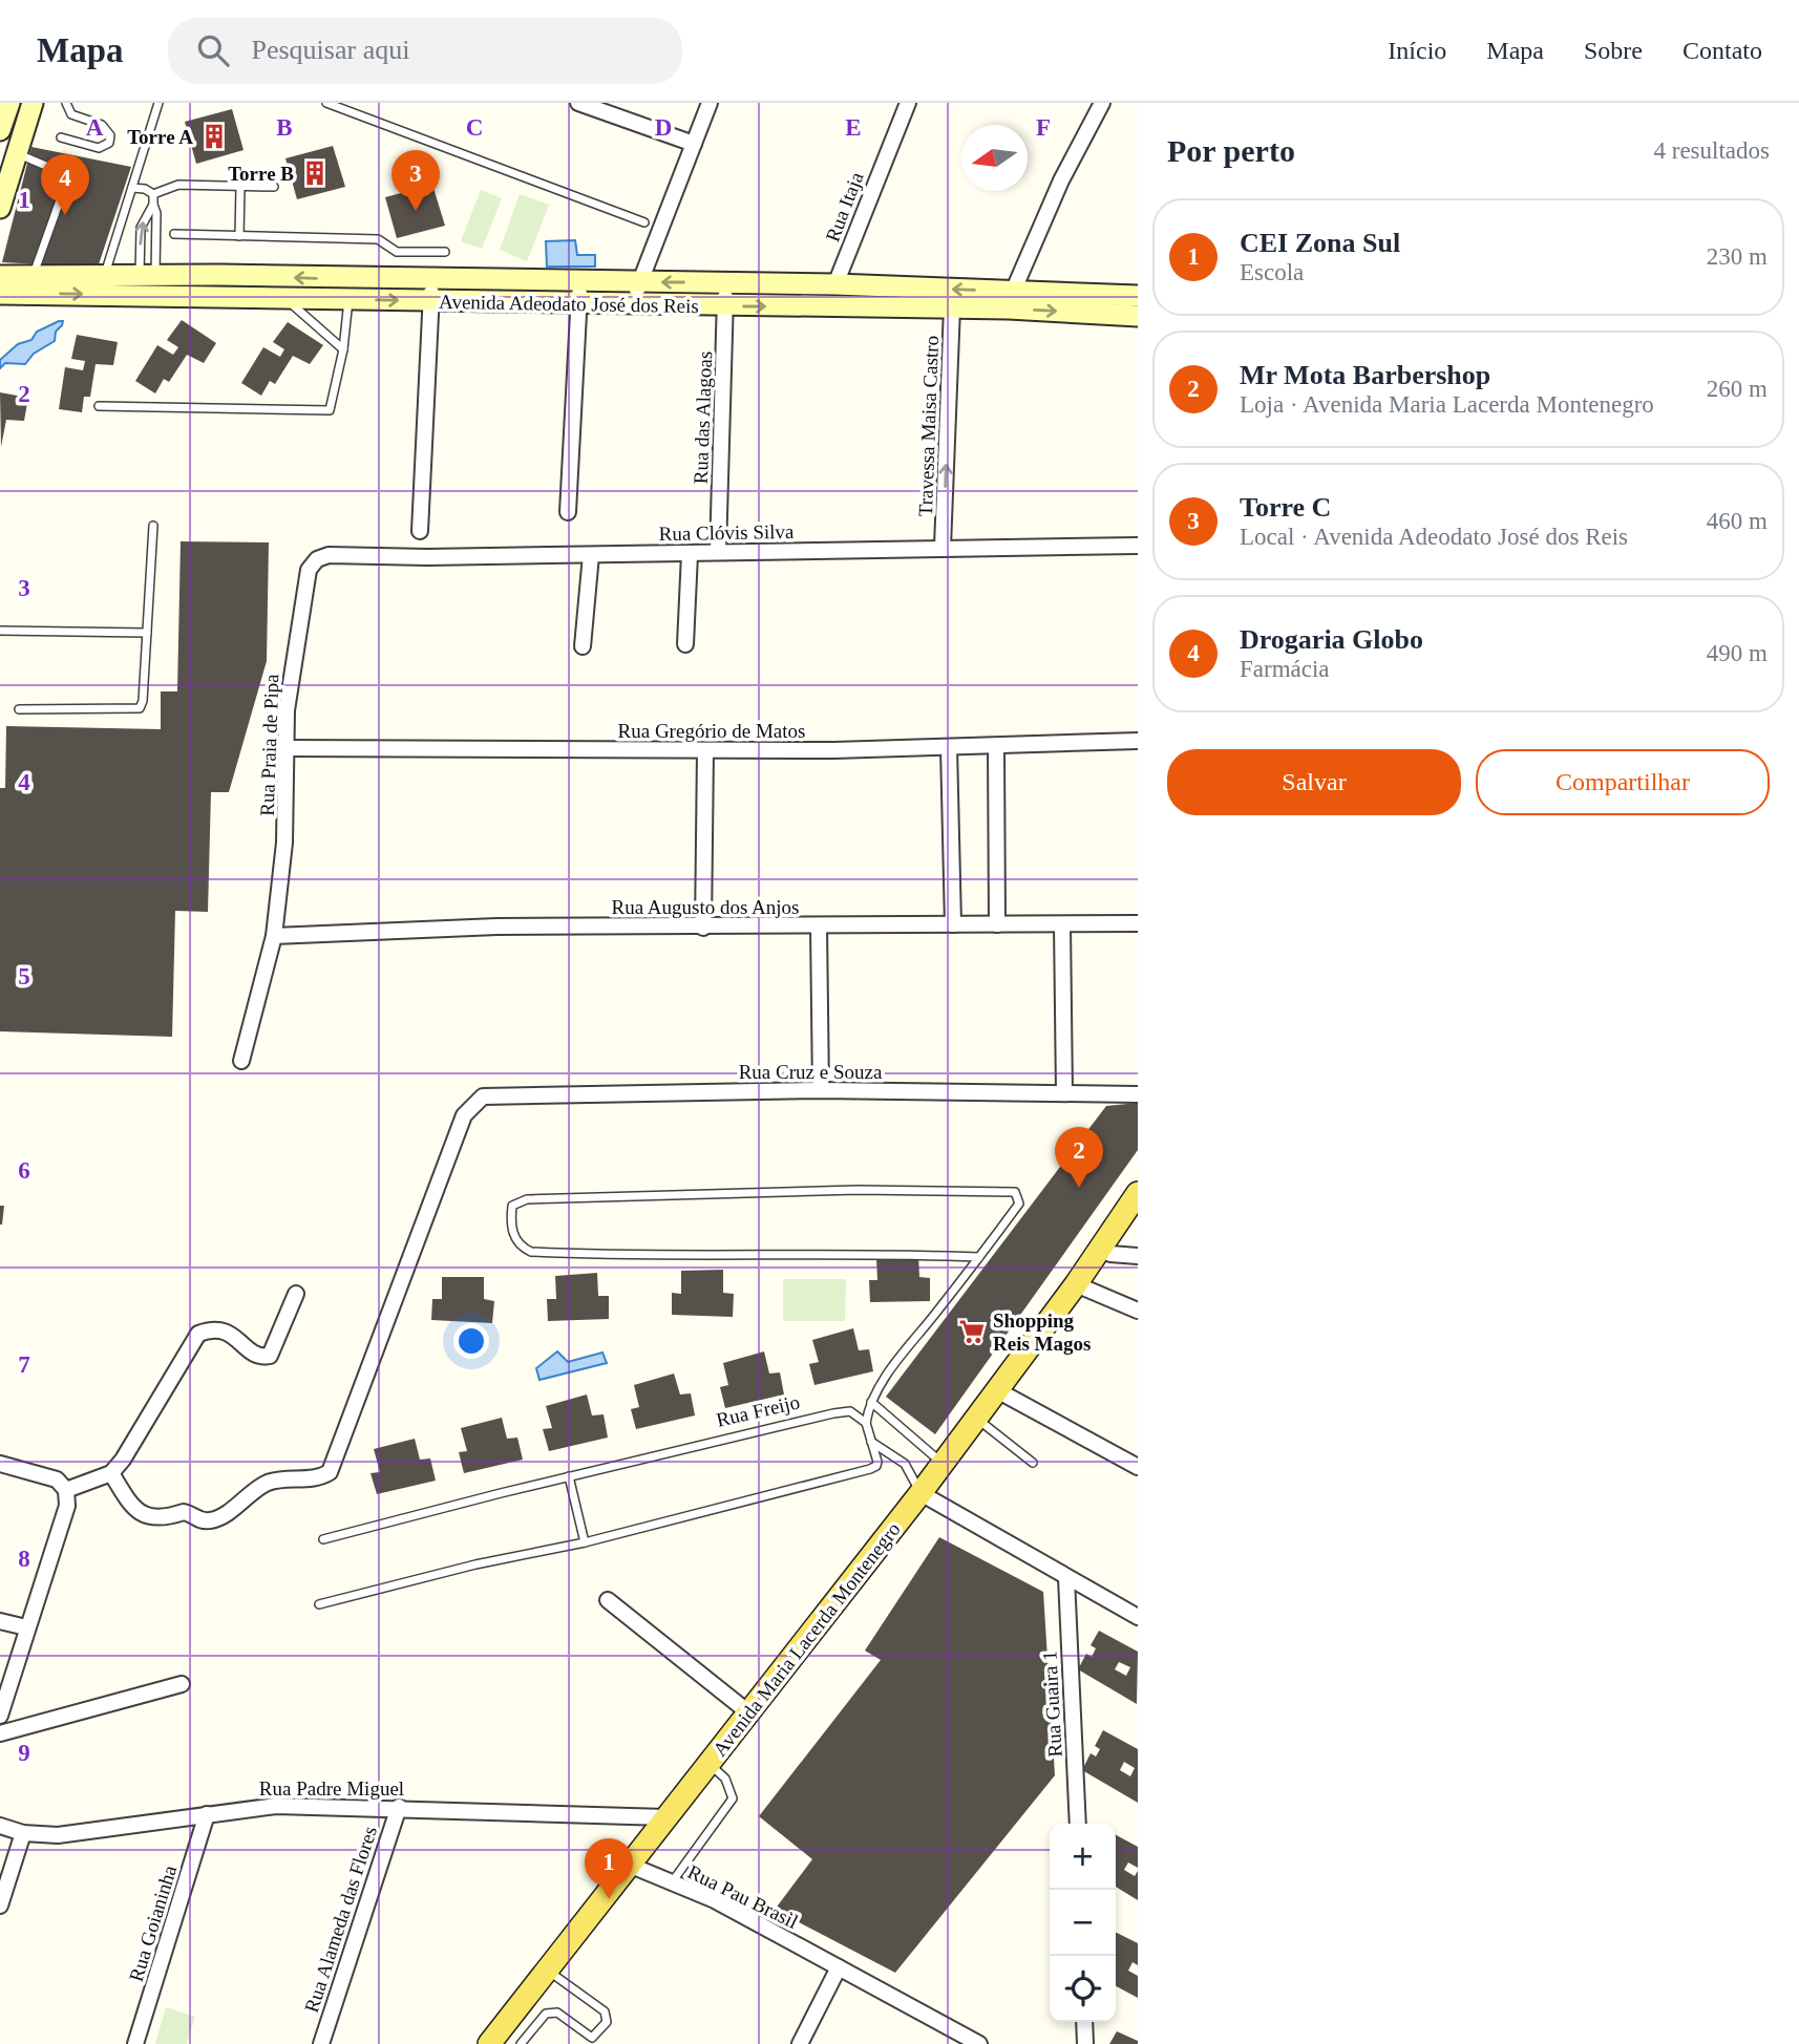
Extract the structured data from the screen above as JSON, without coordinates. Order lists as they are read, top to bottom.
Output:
{
  "streets": {
    "main road": ["Avenida Adeodato José dos Reis", "Avenida Maria Lacerda Montenegro"],
    "street": [
      "Rua Itaja",
      "Rua das Alagoas",
      "Travessa Maisa Castro",
      "Rua Clóvis Silva",
      "Rua Gregório de Matos",
      "Rua Praia de Pipa",
      "Rua Augusto dos Anjos",
      "Rua Cruz e Souza",
      "Rua Guaira 1",
      "Rua Padre Miguel",
      "Rua Pau Brasil",
      "Rua Alameda das Flores",
      "Rua Goianinha"
    ],
    "lane": ["Rua Freijo"]
  },
  "crossings": [
    ["Rua Itaja", "Avenida Adeodato José dos Reis"],
    ["Avenida Adeodato José dos Reis", "Rua das Alagoas"],
    ["Avenida Adeodato José dos Reis", "Travessa Maisa Castro"],
    ["Rua das Alagoas", "Rua Clóvis Silva"],
    ["Travessa Maisa Castro", "Rua Clóvis Silva"],
    ["Rua Clóvis Silva", "Rua Praia de Pipa"],
    ["Rua Gregório de Matos", "Rua Praia de Pipa"],
    ["Rua Praia de Pipa", "Rua Augusto dos Anjos"],
    ["Avenida Maria Lacerda Montenegro", "Rua Padre Miguel"],
    ["Avenida Maria Lacerda Montenegro", "Rua Pau Brasil"],
    ["Rua Padre Miguel", "Rua Alameda das Flores"],
    ["Rua Padre Miguel", "Rua Goianinha"]
  ],
  "one_way": ["Travessa Maisa Castro"],
  "places": {
    "building": ["Torre A", "Torre B"],
    "supermarket": ["Shopping Reis Magos"]
  },
  "north": "left",
  "page": {
    "header": "Mapa",
    "search": "Pesquisar aqui",
    "nav": [
      "Início",
      "Mapa",
      "Sobre",
      "Contato"
    ],
    "heading": ["Por perto", "4 resultados"],
    "pins": [
      "3",
      "4",
      "2",
      "1"
    ],
    "list": [
      {
        "mark": "1",
        "name": "CEI Zona Sul",
        "note": "Escola",
        "value": "230 m"
      },
      {
        "mark": "2",
        "name": "Mr Mota Barbershop",
        "note": "Loja · Avenida Maria Lacerda Montenegro",
        "value": "260 m"
      },
      {
        "mark": "3",
        "name": "Torre C",
        "note": "Local · Avenida Adeodato José dos Reis",
        "value": "460 m"
      },
      {
        "mark": "4",
        "name": "Drogaria Globo",
        "note": "Farmácia",
        "value": "490 m"
      }
    ],
    "buttons": ["Salvar", "Compartilhar"],
    "map_buttons": ["+", "−"]
  },
  "grid": {
    "columns": [
      "A",
      "B",
      "C",
      "D",
      "E",
      "F"
    ],
    "rows": [
      "1",
      "2",
      "3",
      "4",
      "5",
      "6",
      "7",
      "8",
      "9"
    ]
  }
}
